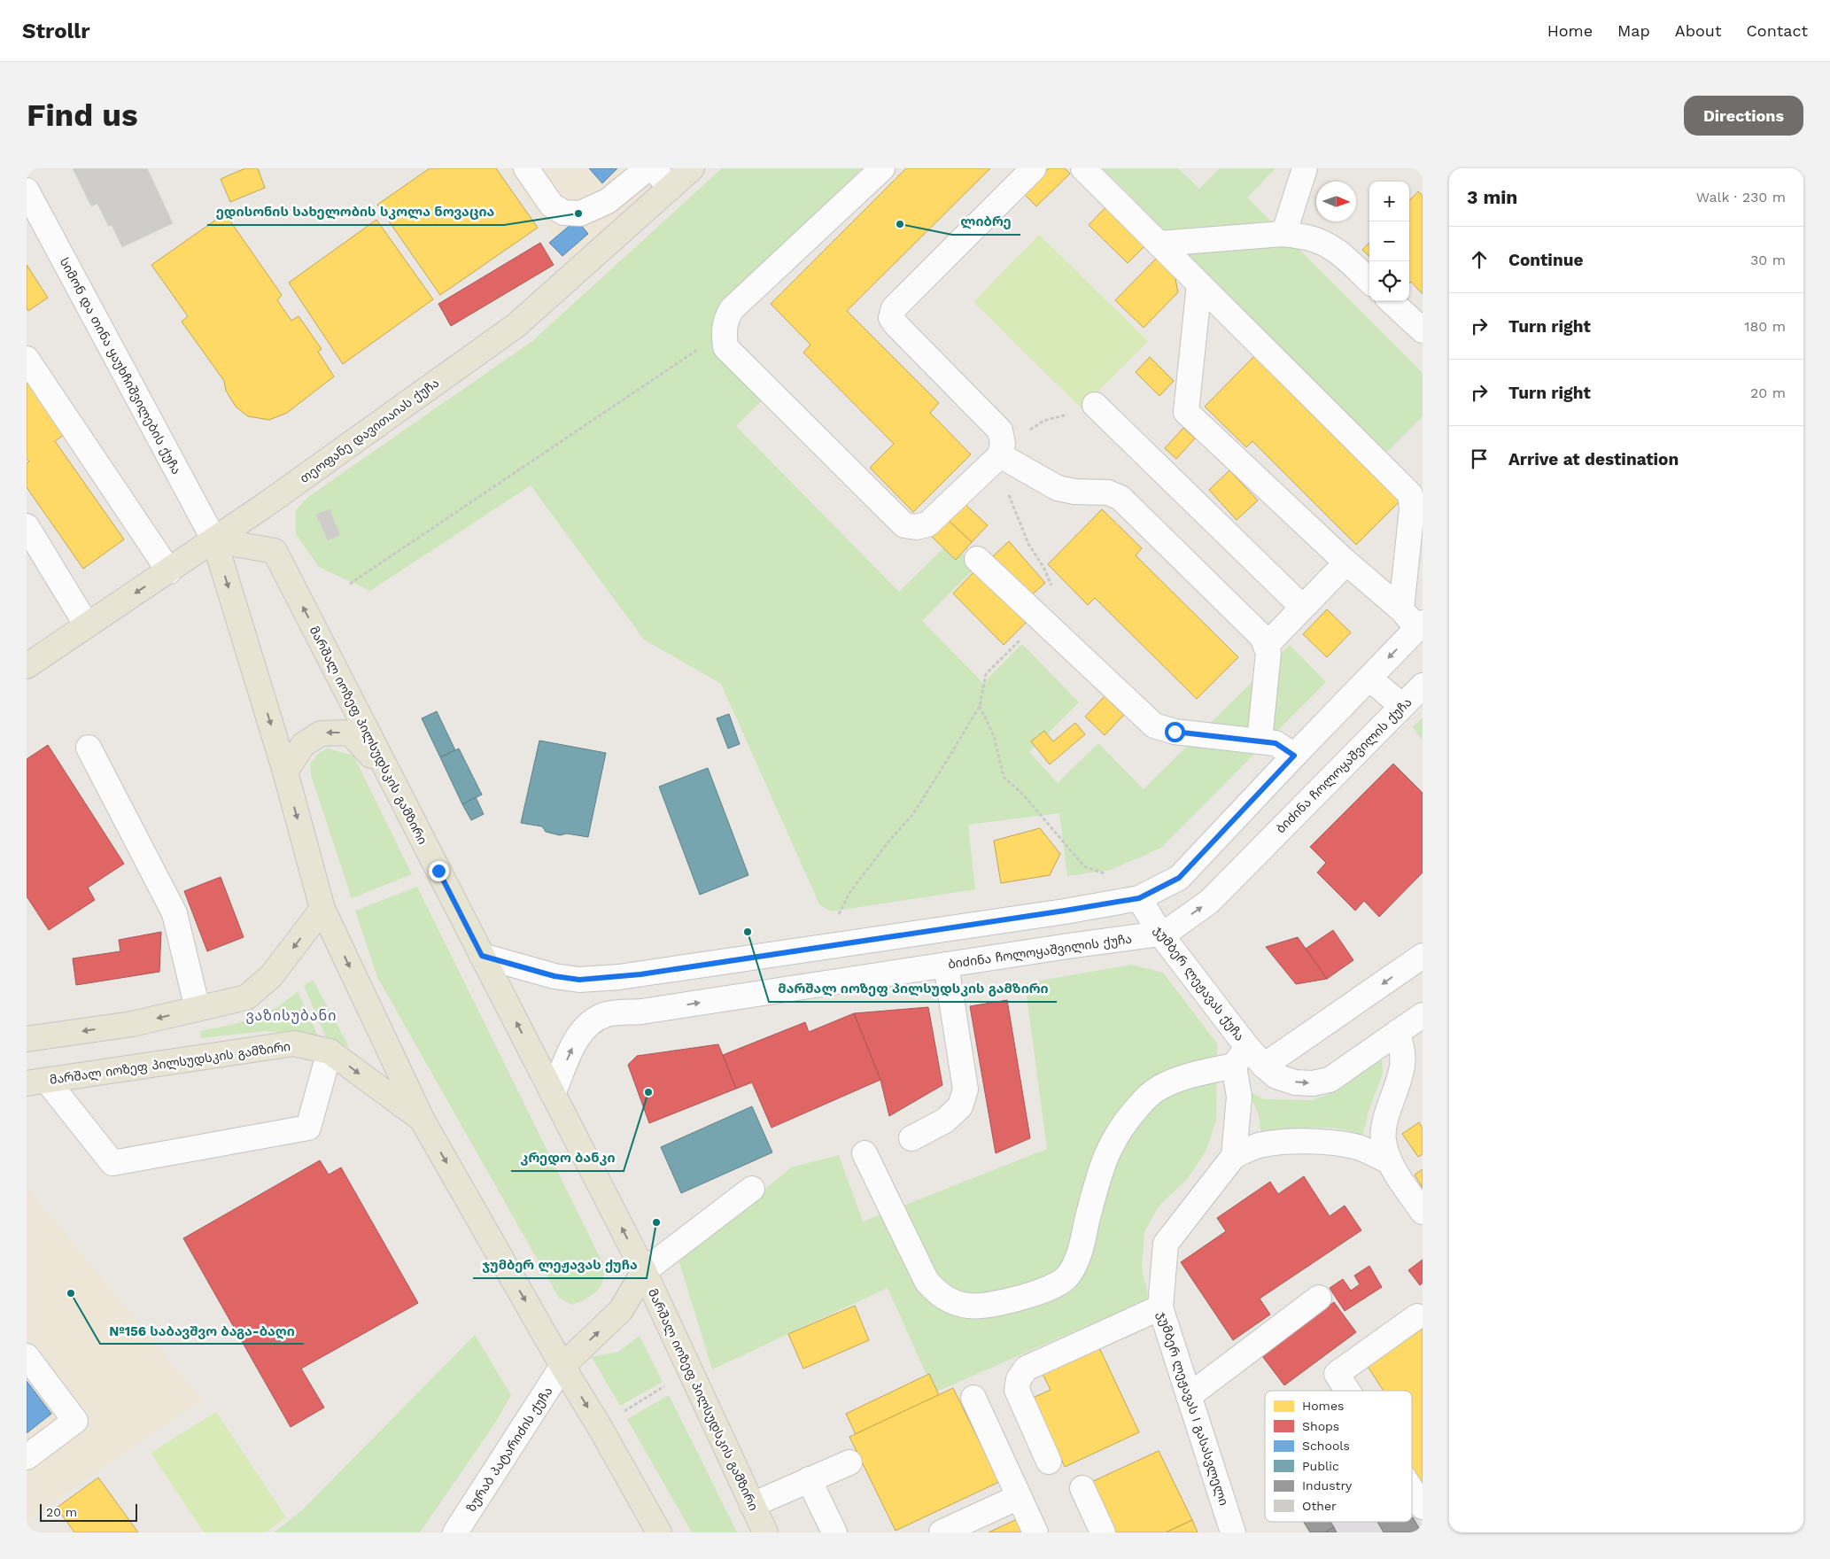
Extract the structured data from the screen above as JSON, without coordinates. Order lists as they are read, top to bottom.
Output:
{
  "streets": {
    "main road": ["თეოფანე დავითაიას ქუჩა", "მარშალ იოზეფ პილსუდსკის გამზირი"],
    "street": [
      "სიმონ და თინა ყაუხჩიშვილების ქუჩა",
      "ბიძინა ჩოლოყაშვილის ქუჩა",
      "ჯუმბერ ლეჟავას ქუჩა",
      "ჯუმბერ ლეჟავას I გასასვლელი",
      "ზურაბ პატარიძის ქუჩა"
    ]
  },
  "crossings": [
    ["სიმონ და თინა ყაუხჩიშვილების ქუჩა", "თეოფანე დავითაიას ქუჩა"],
    ["სიმონ და თინა ყაუხჩიშვილების ქუჩა", "მარშალ იოზეფ პილსუდსკის გამზირი"],
    ["თეოფანე დავითაიას ქუჩა", "მარშალ იოზეფ პილსუდსკის გამზირი"],
    ["მარშალ იოზეფ პილსუდსკის გამზირი", "ბიძინა ჩოლოყაშვილის ქუჩა"],
    ["მარშალ იოზეფ პილსუდსკის გამზირი", "ზურაბ პატარიძის ქუჩა"],
    ["ბიძინა ჩოლოყაშვილის ქუჩა", "ჯუმბერ ლეჟავას ქუჩა"]
  ],
  "districts": ["ვაზისუბანი"],
  "places": [
    "ედისონის სახელობის სკოლა ნოვაცია",
    "ლიბრე",
    "მარშალ იოზეფ პილსუდსკის გამზირი",
    "კრედო ბანკი",
    "ჯუმბერ ლეჟავას ქუჩა",
    "№156 საბავშვო ბაგა-ბაღი"
  ],
  "legend": [
    "Homes",
    "Shops",
    "Schools",
    "Public",
    "Industry",
    "Other"
  ],
  "scale_bar": "20 m",
  "north": "right",
  "page": {
    "header": "Strollr",
    "nav": [
      "Home",
      "Map",
      "About",
      "Contact"
    ],
    "buttons": "Directions",
    "title": "Find us",
    "heading": ["3 min", "Walk · 230 m"],
    "map_buttons": ["+", "−"],
    "list": [
      ["Continue", "30 m"],
      ["Turn right", "180 m"],
      ["Turn right", "20 m"],
      "Arrive at destination"
    ],
    "scale": "20 m"
  }
}
